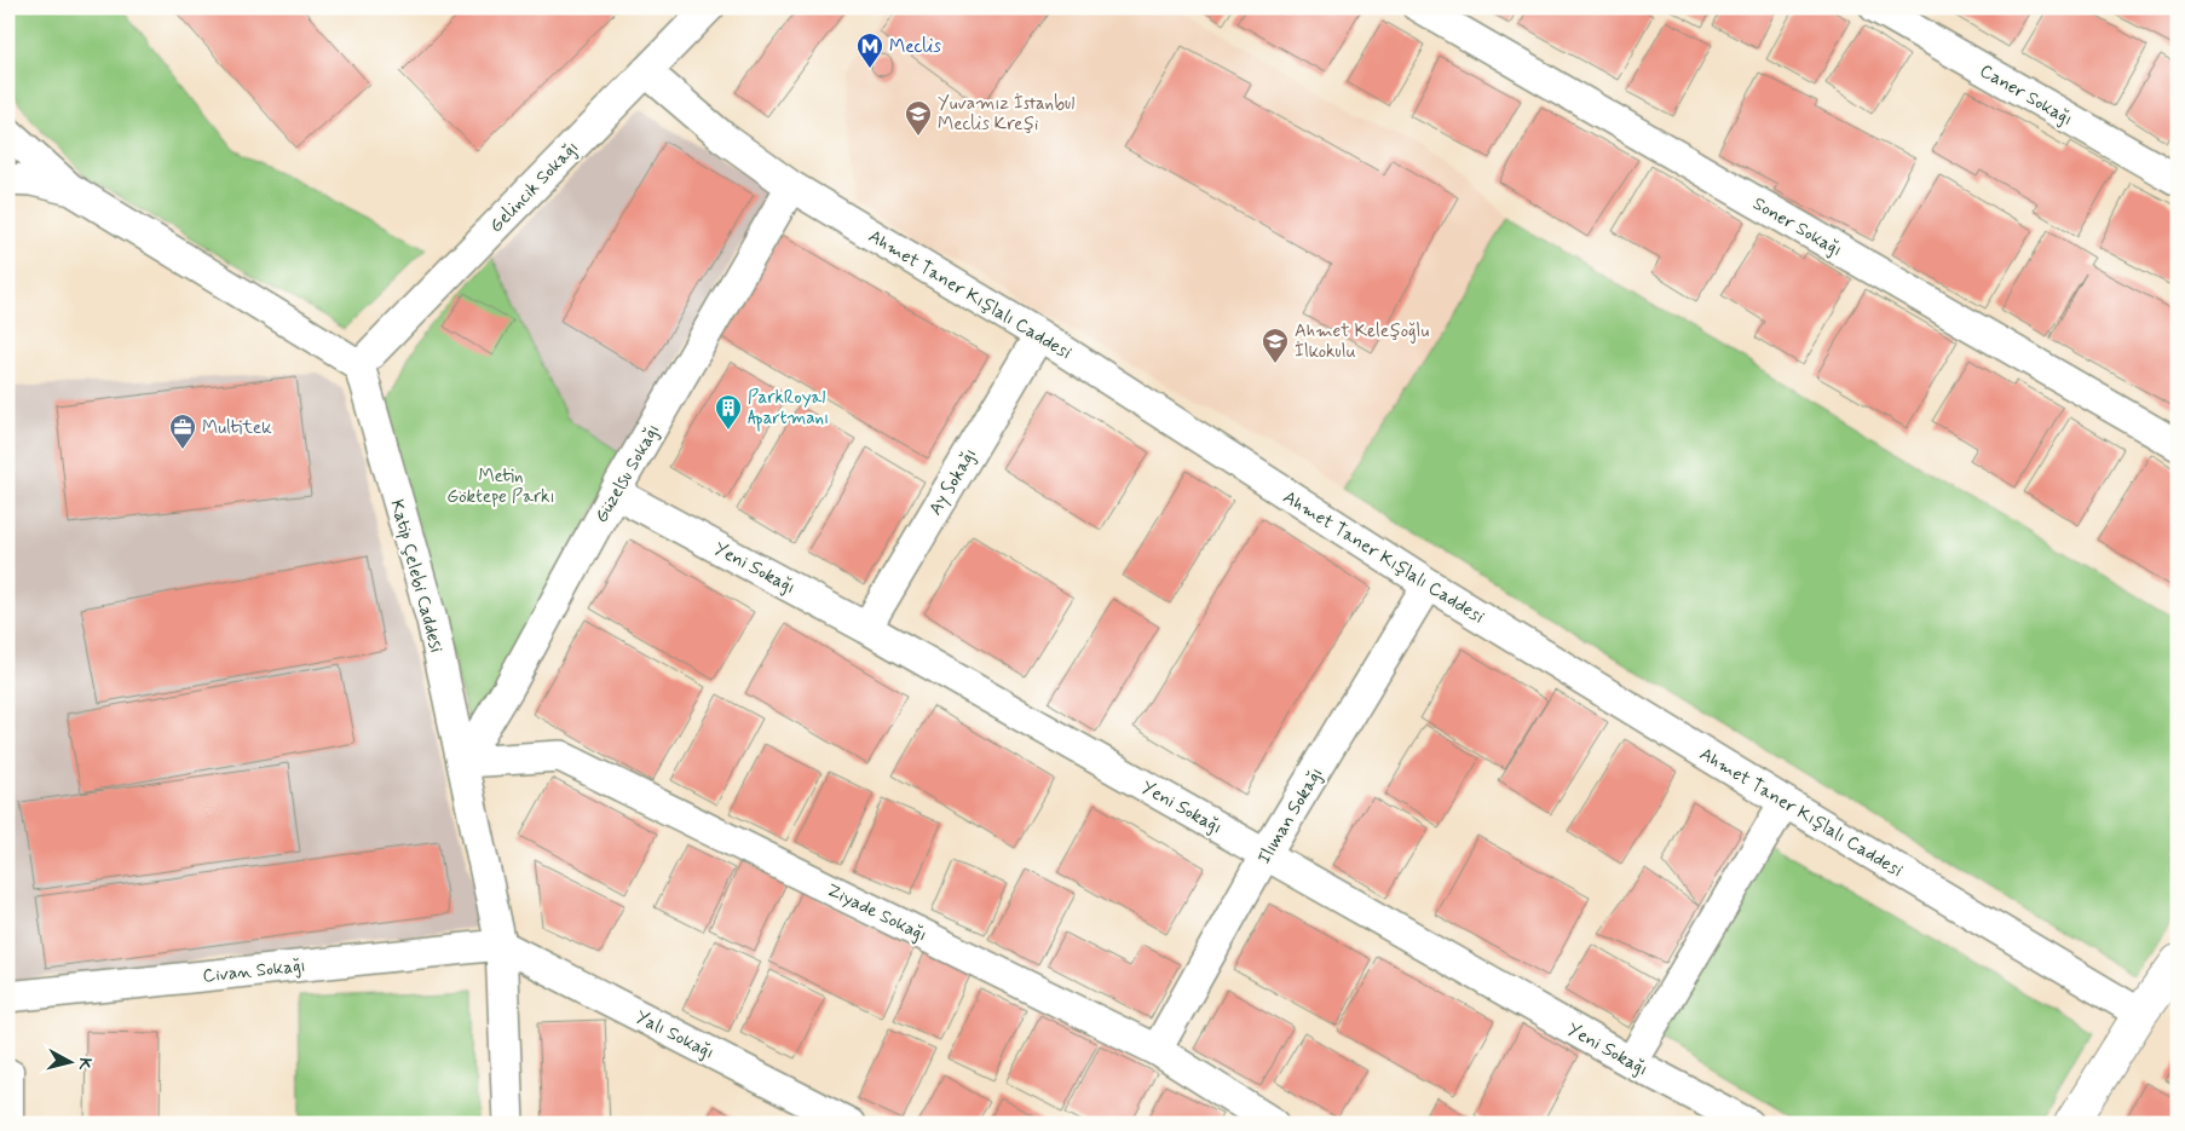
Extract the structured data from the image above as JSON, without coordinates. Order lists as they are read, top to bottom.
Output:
{
  "streets": {
    "street": [
      "Caner Sokağı",
      "Gelincik Sokağı",
      "Soner Sokağı",
      "Ahmet Taner Kışlalı Caddesi",
      "Güzelsu Sokağı",
      "Ay Sokağı",
      "Yeni Sokağı",
      "Katip Çelebi Caddesi",
      "Ilıman Sokağı",
      "Ziyade Sokağı",
      "Civan Sokağı",
      "Yalı Sokağı"
    ]
  },
  "crossings": [
    ["Gelincik Sokağı", "Ahmet Taner Kışlalı Caddesi"],
    ["Gelincik Sokağı", "Katip Çelebi Caddesi"],
    ["Ahmet Taner Kışlalı Caddesi", "Güzelsu Sokağı"],
    ["Ahmet Taner Kışlalı Caddesi", "Ay Sokağı"],
    ["Ahmet Taner Kışlalı Caddesi", "Ilıman Sokağı"],
    ["Güzelsu Sokağı", "Yeni Sokağı"],
    ["Güzelsu Sokağı", "Katip Çelebi Caddesi"],
    ["Güzelsu Sokağı", "Ziyade Sokağı"],
    ["Ay Sokağı", "Yeni Sokağı"],
    ["Yeni Sokağı", "Ilıman Sokağı"],
    ["Katip Çelebi Caddesi", "Ziyade Sokağı"],
    ["Katip Çelebi Caddesi", "Civan Sokağı"],
    ["Katip Çelebi Caddesi", "Yalı Sokağı"],
    ["Ilıman Sokağı", "Ziyade Sokağı"],
    ["Civan Sokağı", "Yalı Sokağı"]
  ],
  "parks": ["Metin Göktepe Parkı"],
  "places": {
    "metro station": ["Meclis"],
    "school or university": ["Yuvamız İstanbul Meclis Kreşi", "Ahmet Keleşoğlu İlkokulu"],
    "building": ["ParkRoyal Apartmanı"],
    "office": ["Multitek"]
  },
  "north": "right"
}
